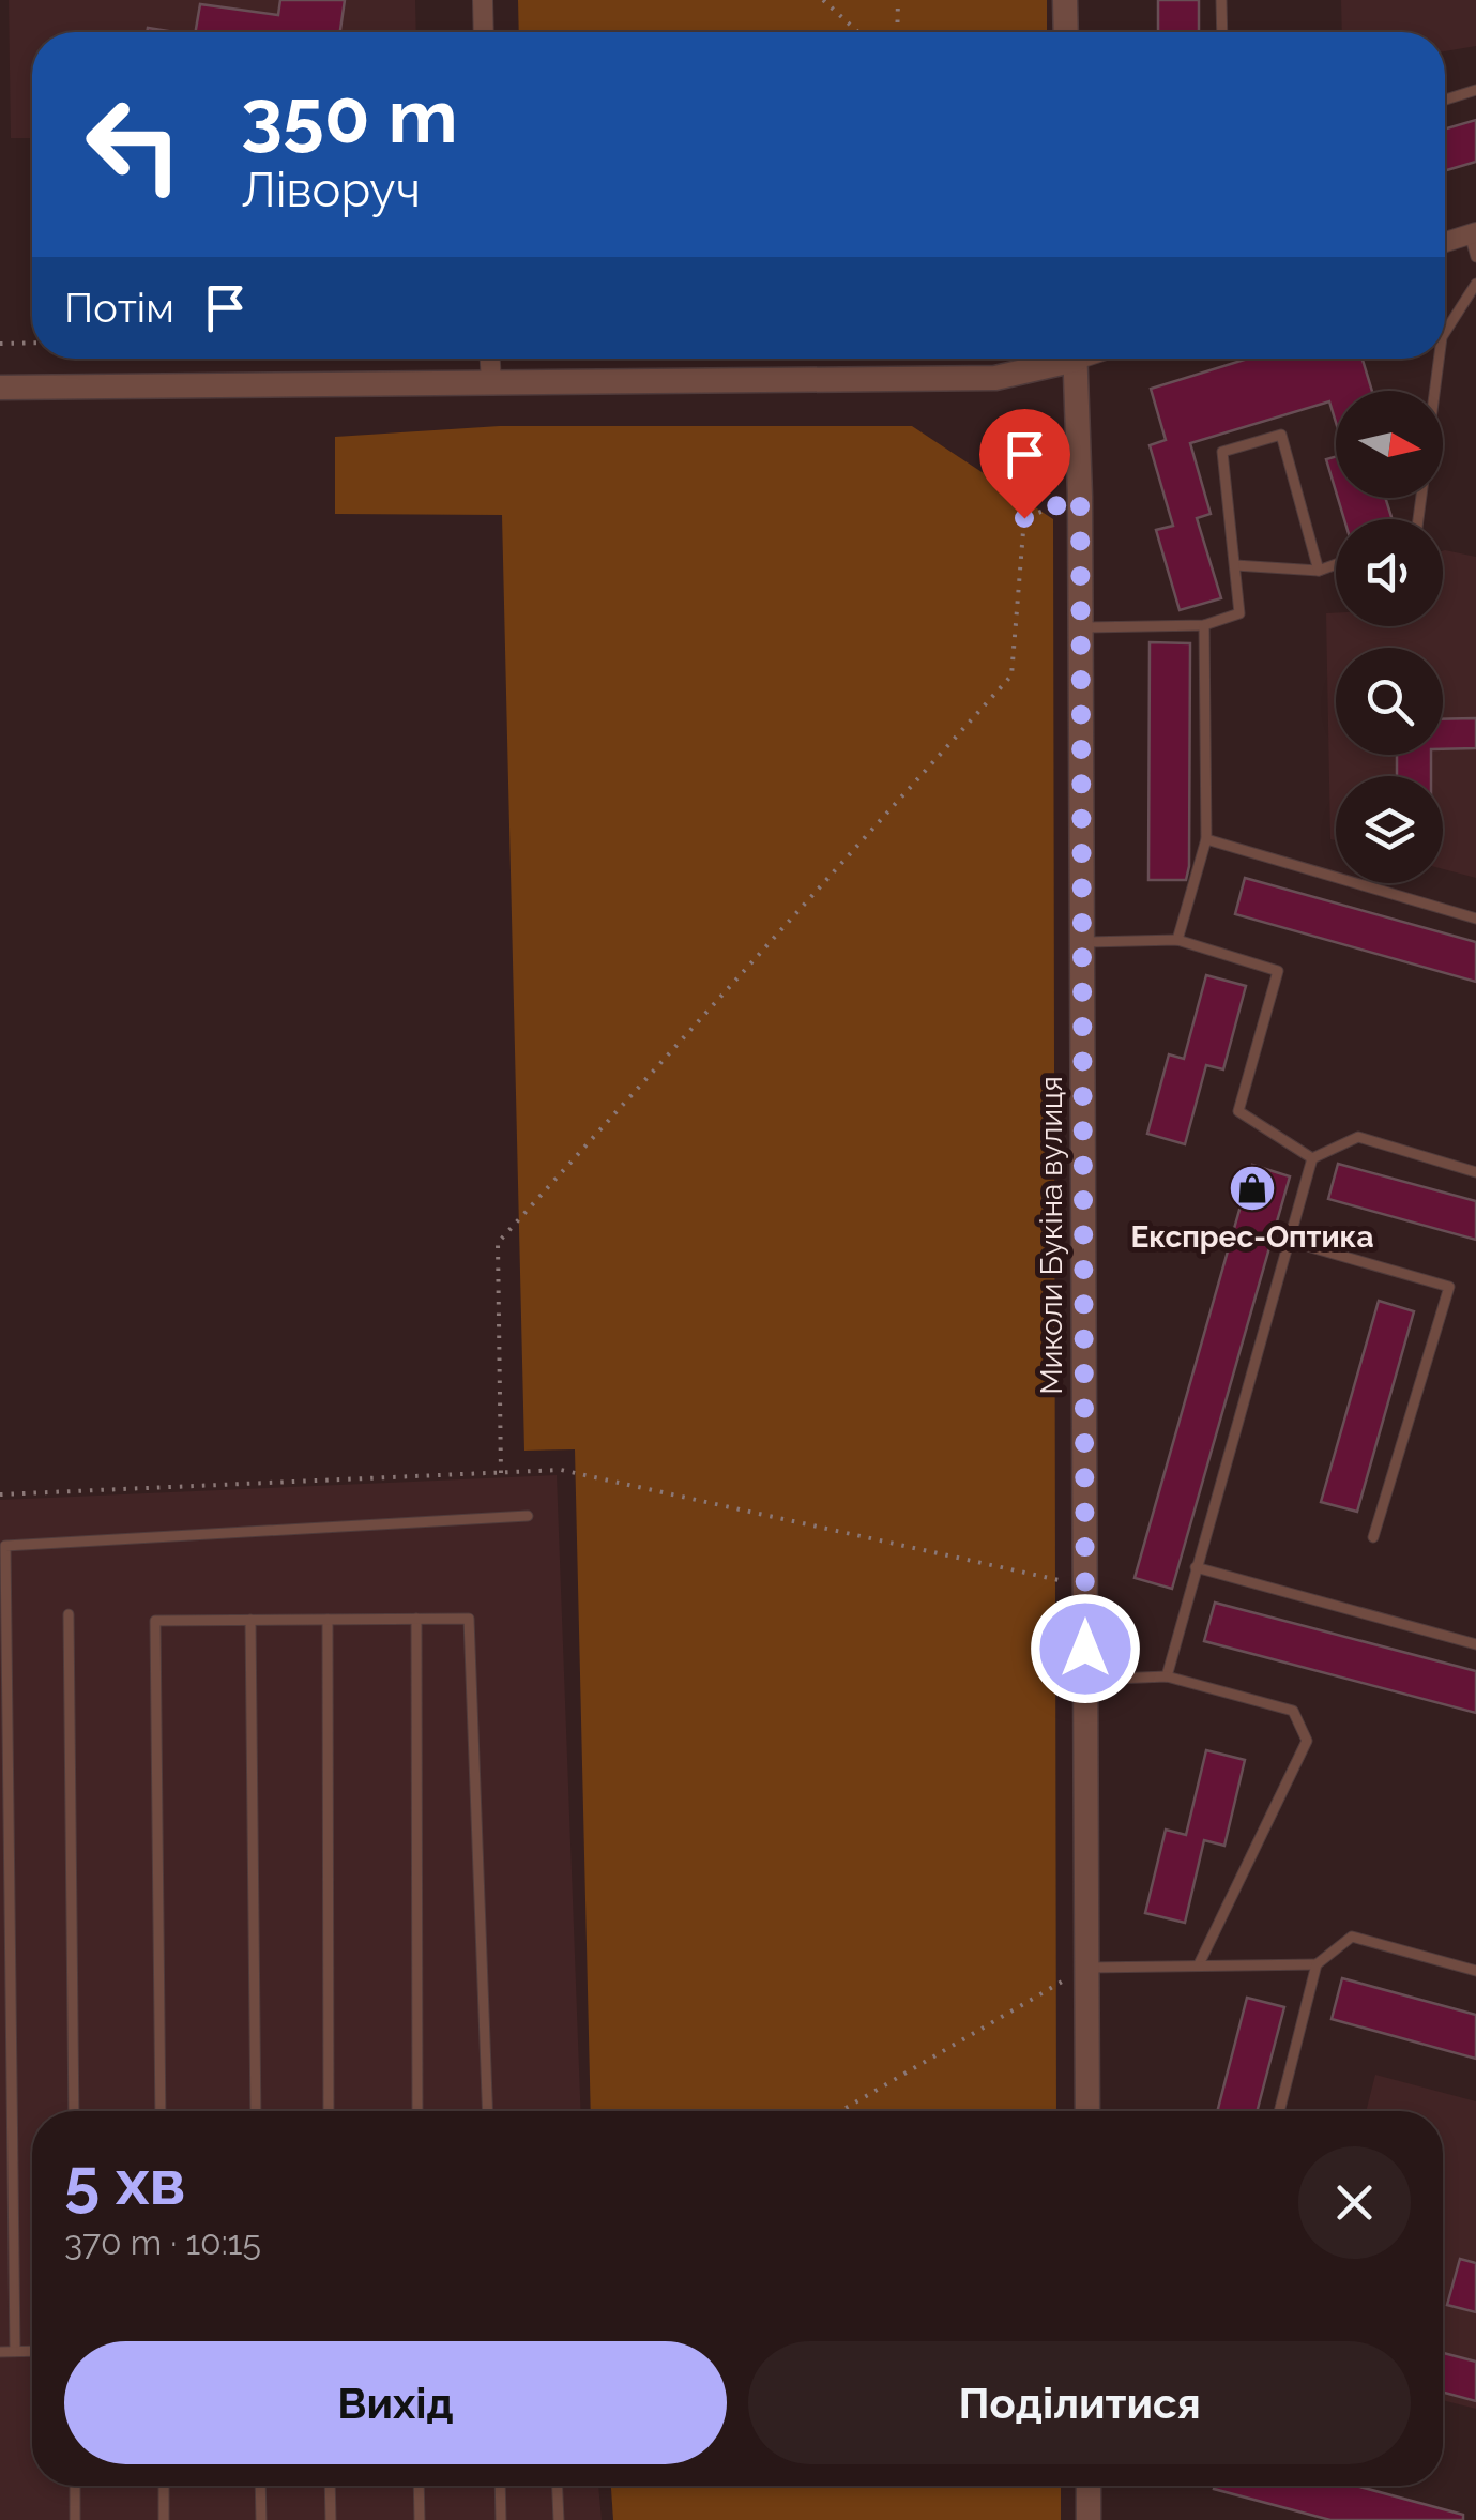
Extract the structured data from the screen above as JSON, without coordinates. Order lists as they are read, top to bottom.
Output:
{
  "streets": {
    "street": ["Миколи Букіна вулиця"]
  },
  "places": {
    "shop": ["Експрес-Оптика"]
  },
  "north": "right",
  "page": {
    "turn": ["350 m", "Ліворуч"],
    "then": "Потім",
    "heading": ["5 хв", "370 m · 10:15"],
    "buttons": ["Вихід", "Поділитися"]
  }
}
